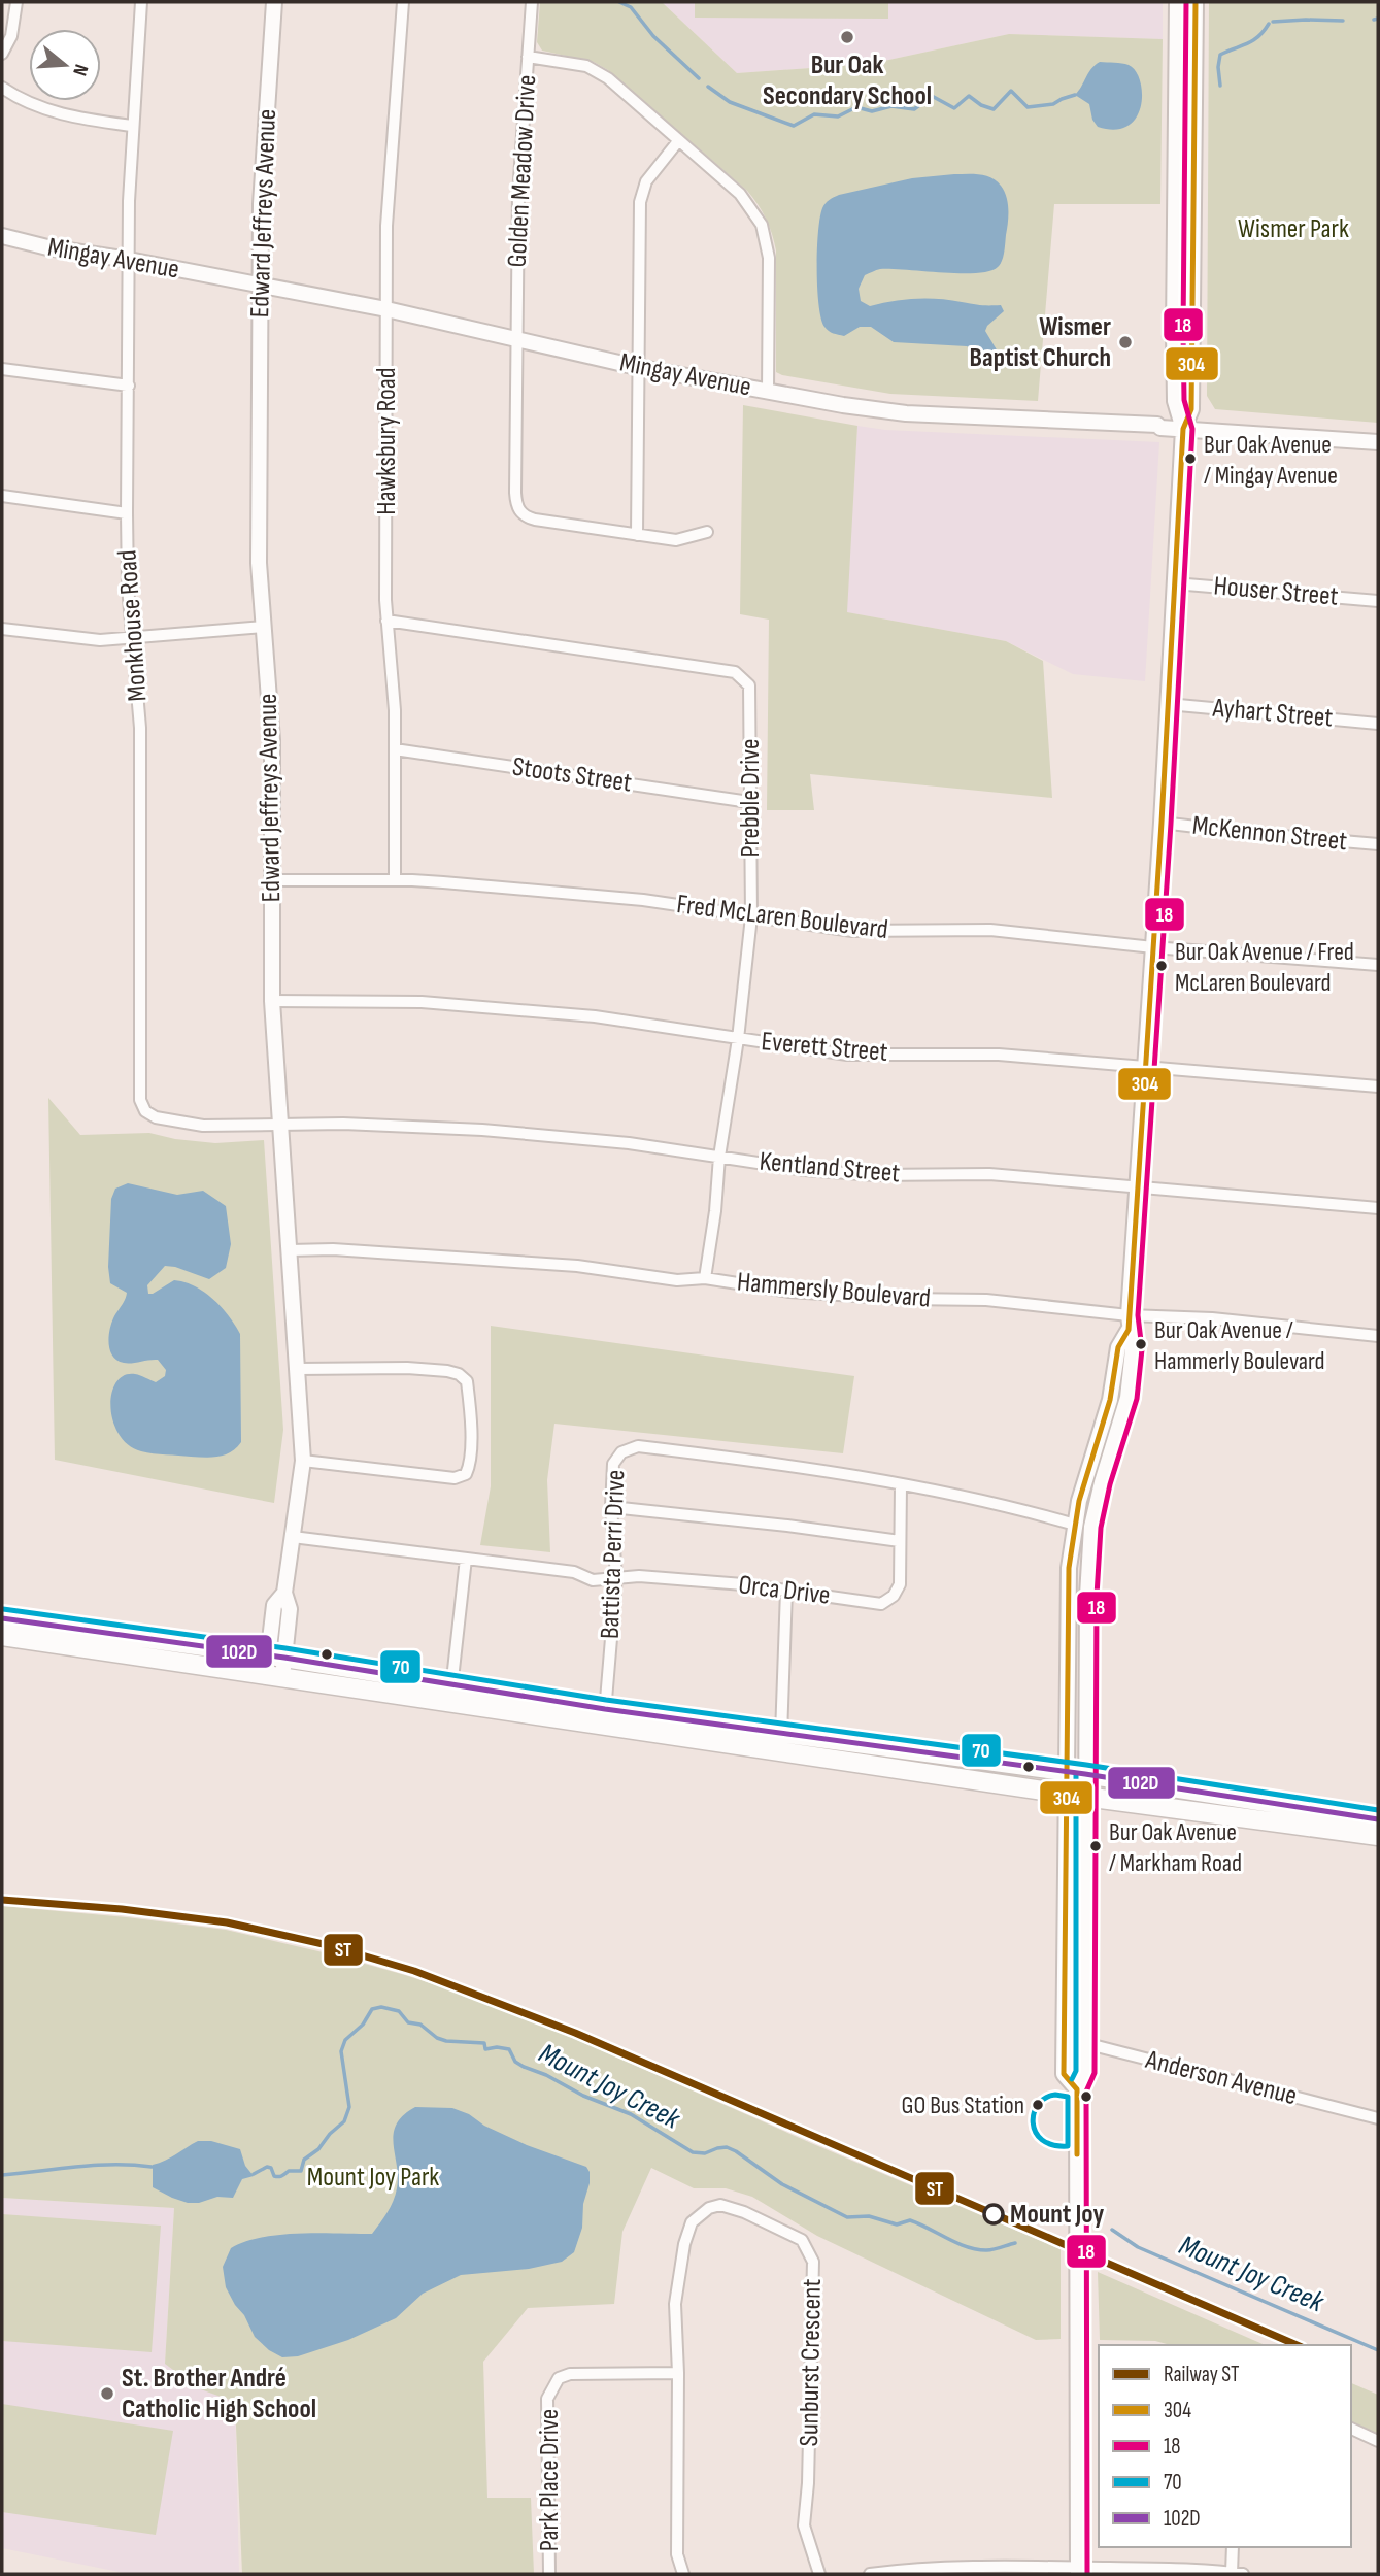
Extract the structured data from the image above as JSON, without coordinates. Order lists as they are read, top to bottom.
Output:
{
  "streets": {
    "street": [
      "Golden Meadow Drive",
      "Edward Jeffreys Avenue",
      "Mingay Avenue",
      "Hawksbury Road",
      "Houser Street",
      "Monkhouse Road",
      "Ayhart Street",
      "Stoots Street",
      "Prebble Drive",
      "McKennon Street",
      "Fred McLaren Boulevard",
      "Everett Street",
      "Kentland Street",
      "Hammersly Boulevard",
      "Battista Perri Drive",
      "Orca Drive",
      "Anderson Avenue",
      "Sunburst Crescent",
      "Park Place Drive"
    ]
  },
  "crossings": [
    ["Golden Meadow Drive", "Mingay Avenue"],
    ["Edward Jeffreys Avenue", "Mingay Avenue"],
    ["Edward Jeffreys Avenue", "Monkhouse Road"],
    ["Edward Jeffreys Avenue", "Fred McLaren Boulevard"],
    ["Edward Jeffreys Avenue", "Everett Street"],
    ["Edward Jeffreys Avenue", "Kentland Street"],
    ["Edward Jeffreys Avenue", "Hammersly Boulevard"],
    ["Edward Jeffreys Avenue", "Orca Drive"],
    ["Mingay Avenue", "Hawksbury Road"],
    ["Mingay Avenue", "Monkhouse Road"],
    ["Hawksbury Road", "Stoots Street"],
    ["Hawksbury Road", "Prebble Drive"],
    ["Hawksbury Road", "Fred McLaren Boulevard"],
    ["Monkhouse Road", "Kentland Street"],
    ["Stoots Street", "Prebble Drive"],
    ["Prebble Drive", "Fred McLaren Boulevard"],
    ["Prebble Drive", "Everett Street"],
    ["Prebble Drive", "Kentland Street"],
    ["Prebble Drive", "Hammersly Boulevard"],
    ["Battista Perri Drive", "Orca Drive"],
    ["Sunburst Crescent", "Park Place Drive"]
  ],
  "water": ["Mount Joy Creek"],
  "parks": ["Wismer Park", "Mount Joy Park"],
  "places": [
    "Bur Oak Secondary School",
    "Wismer Baptist Church",
    "Bur Oak Avenue / Mingay Avenue",
    "Bur Oak Avenue / Fred McLaren Boulevard",
    "Bur Oak Avenue / Hammerly Boulevard",
    "Bur Oak Avenue / Markham Road",
    "GO Bus Station",
    "Mount Joy",
    "St. Brother André Catholic High School"
  ],
  "lines": [
    "transit line 304",
    "transit line 18",
    "transit line 70",
    "transit line 102D",
    "rail line ST"
  ],
  "legend": [
    "Railway ST",
    "304",
    "18",
    "70",
    "102D"
  ],
  "north": "right"
}
